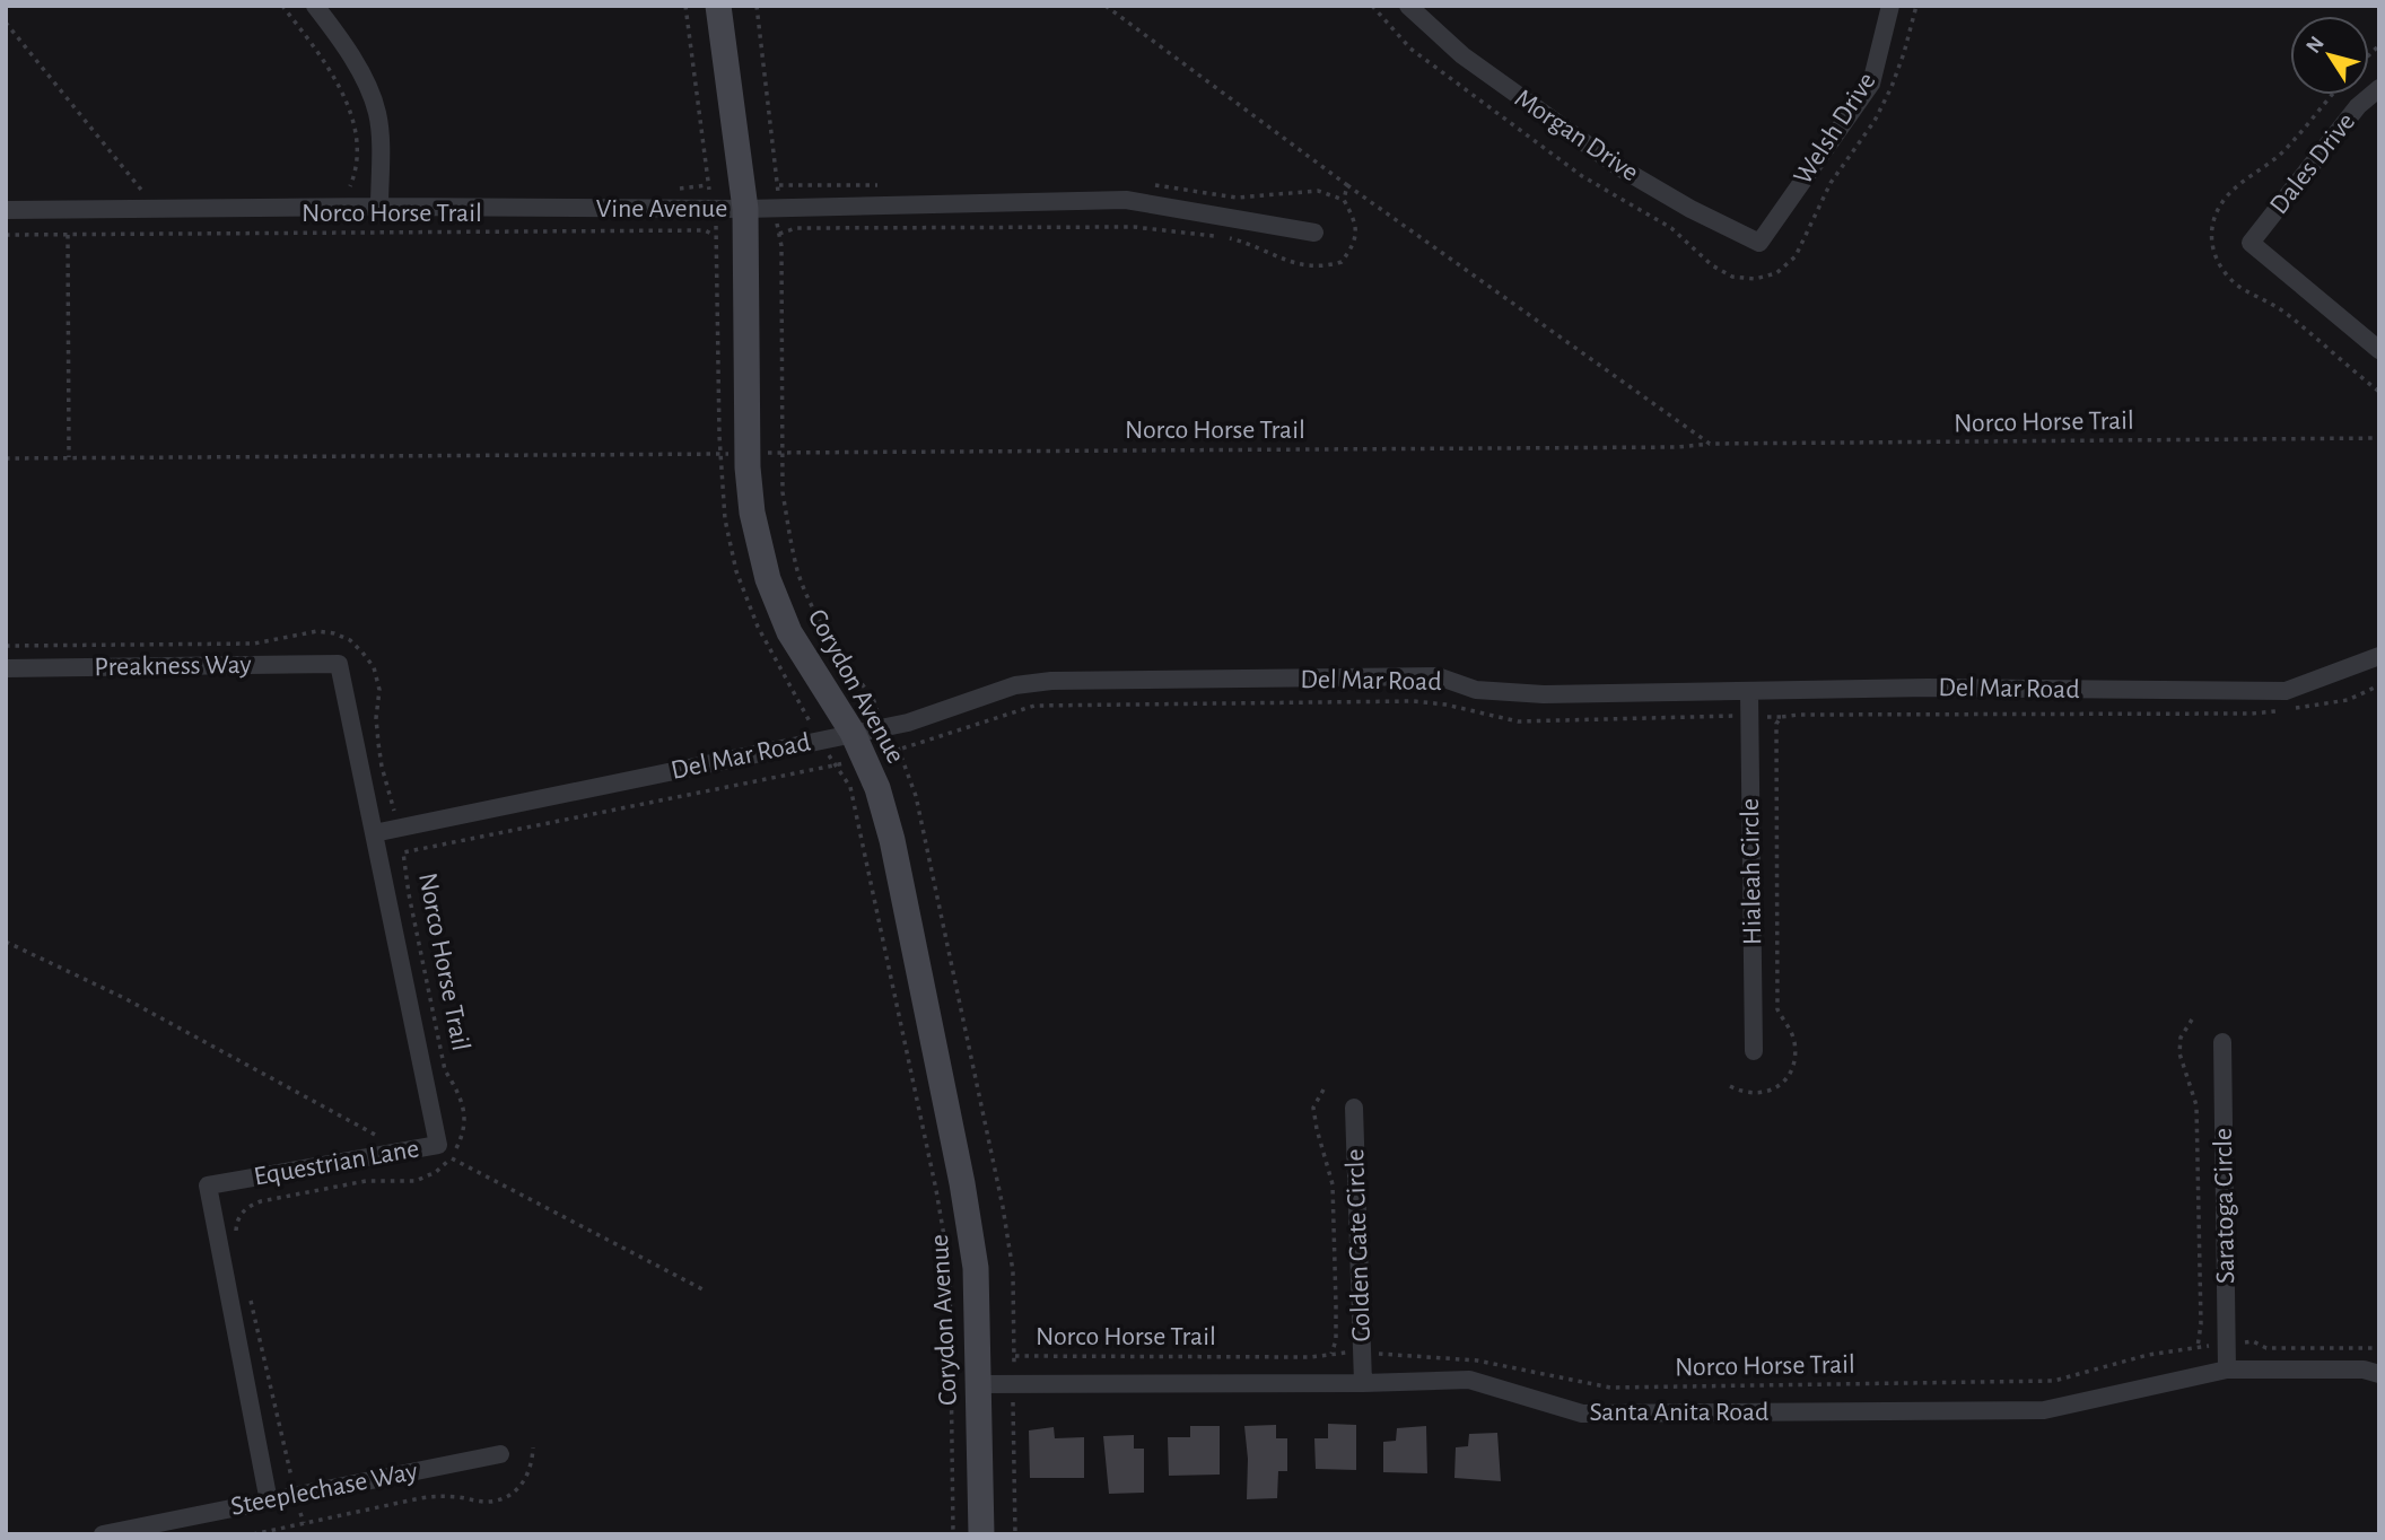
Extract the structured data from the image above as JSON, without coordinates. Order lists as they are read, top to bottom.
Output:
{
  "streets": {
    "main road": ["Corydon Avenue"],
    "street": [
      "Welsh Drive",
      "Morgan Drive",
      "Dales Drive",
      "Vine Avenue",
      "Preakness Way",
      "Del Mar Road",
      "Hialeah Circle",
      "Equestrian Lane",
      "Saratoga Circle",
      "Golden Gate Circle",
      "Santa Anita Road",
      "Steeplechase Way"
    ],
    "path": ["Norco Horse Trail"]
  },
  "crossings": [
    ["Welsh Drive", "Morgan Drive"],
    ["Vine Avenue", "Corydon Avenue"],
    ["Norco Horse Trail", "Corydon Avenue"],
    ["Norco Horse Trail", "Hialeah Circle"],
    ["Norco Horse Trail", "Saratoga Circle"],
    ["Norco Horse Trail", "Golden Gate Circle"],
    ["Preakness Way", "Equestrian Lane"],
    ["Del Mar Road", "Corydon Avenue"],
    ["Del Mar Road", "Hialeah Circle"],
    ["Del Mar Road", "Equestrian Lane"],
    ["Corydon Avenue", "Santa Anita Road"],
    ["Equestrian Lane", "Steeplechase Way"],
    ["Saratoga Circle", "Santa Anita Road"],
    ["Golden Gate Circle", "Santa Anita Road"]
  ],
  "north": "top left"
}
